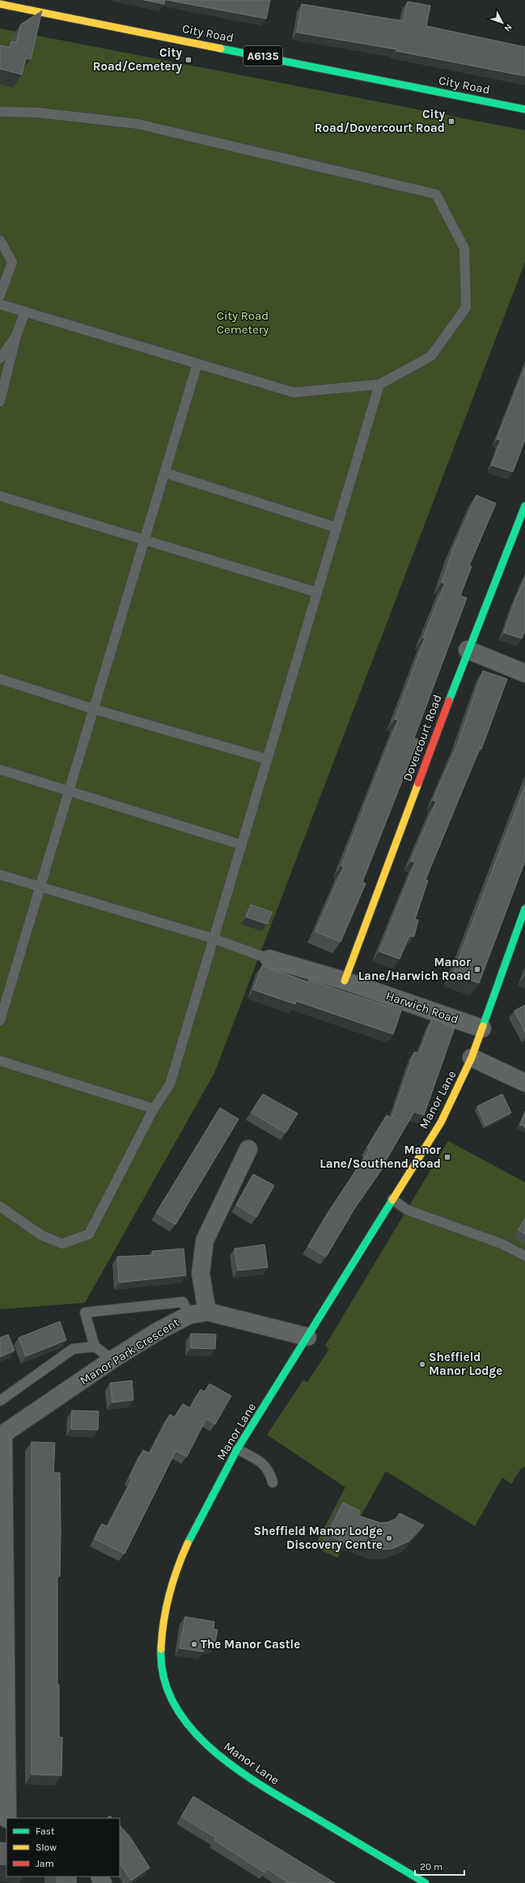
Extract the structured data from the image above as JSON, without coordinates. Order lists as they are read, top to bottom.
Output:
{
  "streets": {
    "street": [
      "City Road",
      "A6135",
      "Dovercourt Road",
      "Harwich Road",
      "Manor Lane",
      "Manor Park Crescent"
    ]
  },
  "crossings": [
    ["Dovercourt Road", "Harwich Road"],
    ["Harwich Road", "Manor Lane"],
    ["Manor Lane", "Manor Park Crescent"]
  ],
  "parks": ["City Road Cemetery"],
  "places": {
    "transit": [
      "City Road/Cemetery",
      "City Road/Dovercourt Road",
      "Manor Lane/Harwich Road",
      "Manor Lane/Southend Road"
    ],
    "other": ["Sheffield Manor Lodge", "Sheffield Manor Lodge Discovery Centre", "The Manor Castle"]
  },
  "legend": ["Fast", "Slow", "Jam"],
  "scale_bar": "20 m",
  "north": "bottom right"
}
